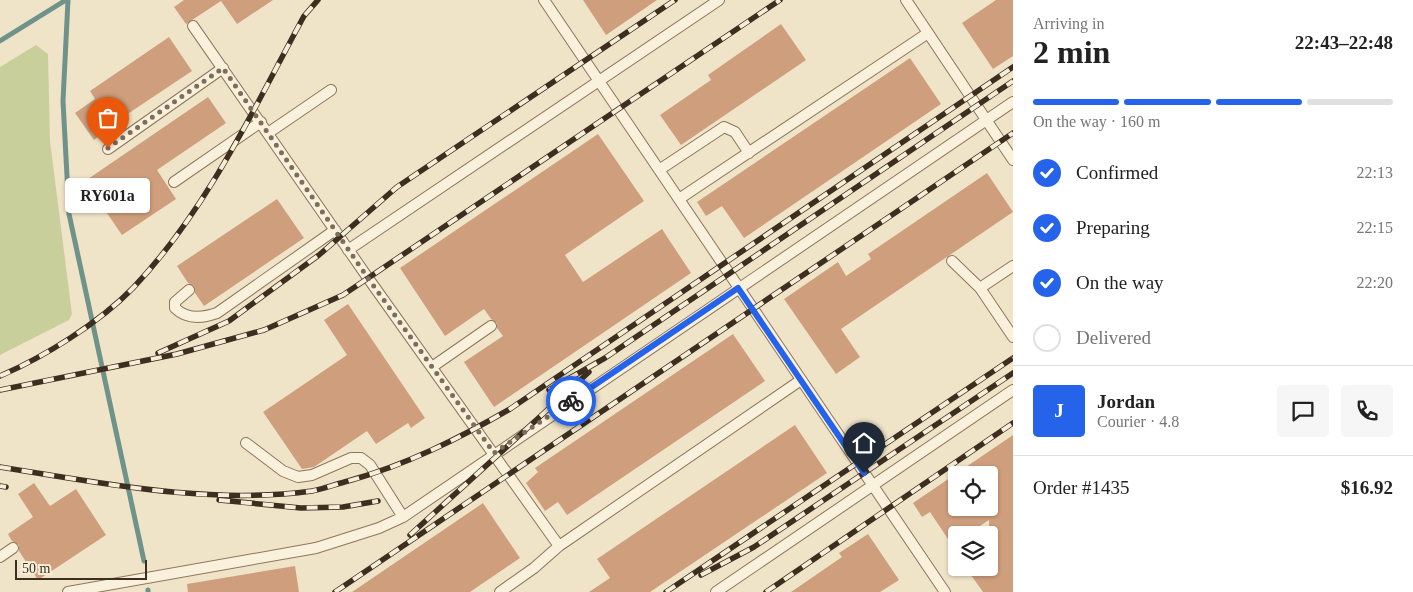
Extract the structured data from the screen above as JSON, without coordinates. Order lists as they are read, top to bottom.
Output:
{
  "places": ["RY601a"],
  "scale_bar": "50 m",
  "page": {
    "heading": ["2 min", "Arriving in", "22:43–22:48"],
    "panel": [
      "Jordan",
      "Courier · 4.8",
      "Order #1435",
      "$16.92"
    ],
    "bar": "On the way · 160 m",
    "list": [
      ["Confirmed", "22:13"],
      ["Preparing", "22:15"],
      ["On the way", "22:20"],
      "Delivered"
    ],
    "bubble": "RY601a",
    "round": "J",
    "scale": "50 m"
  }
}
